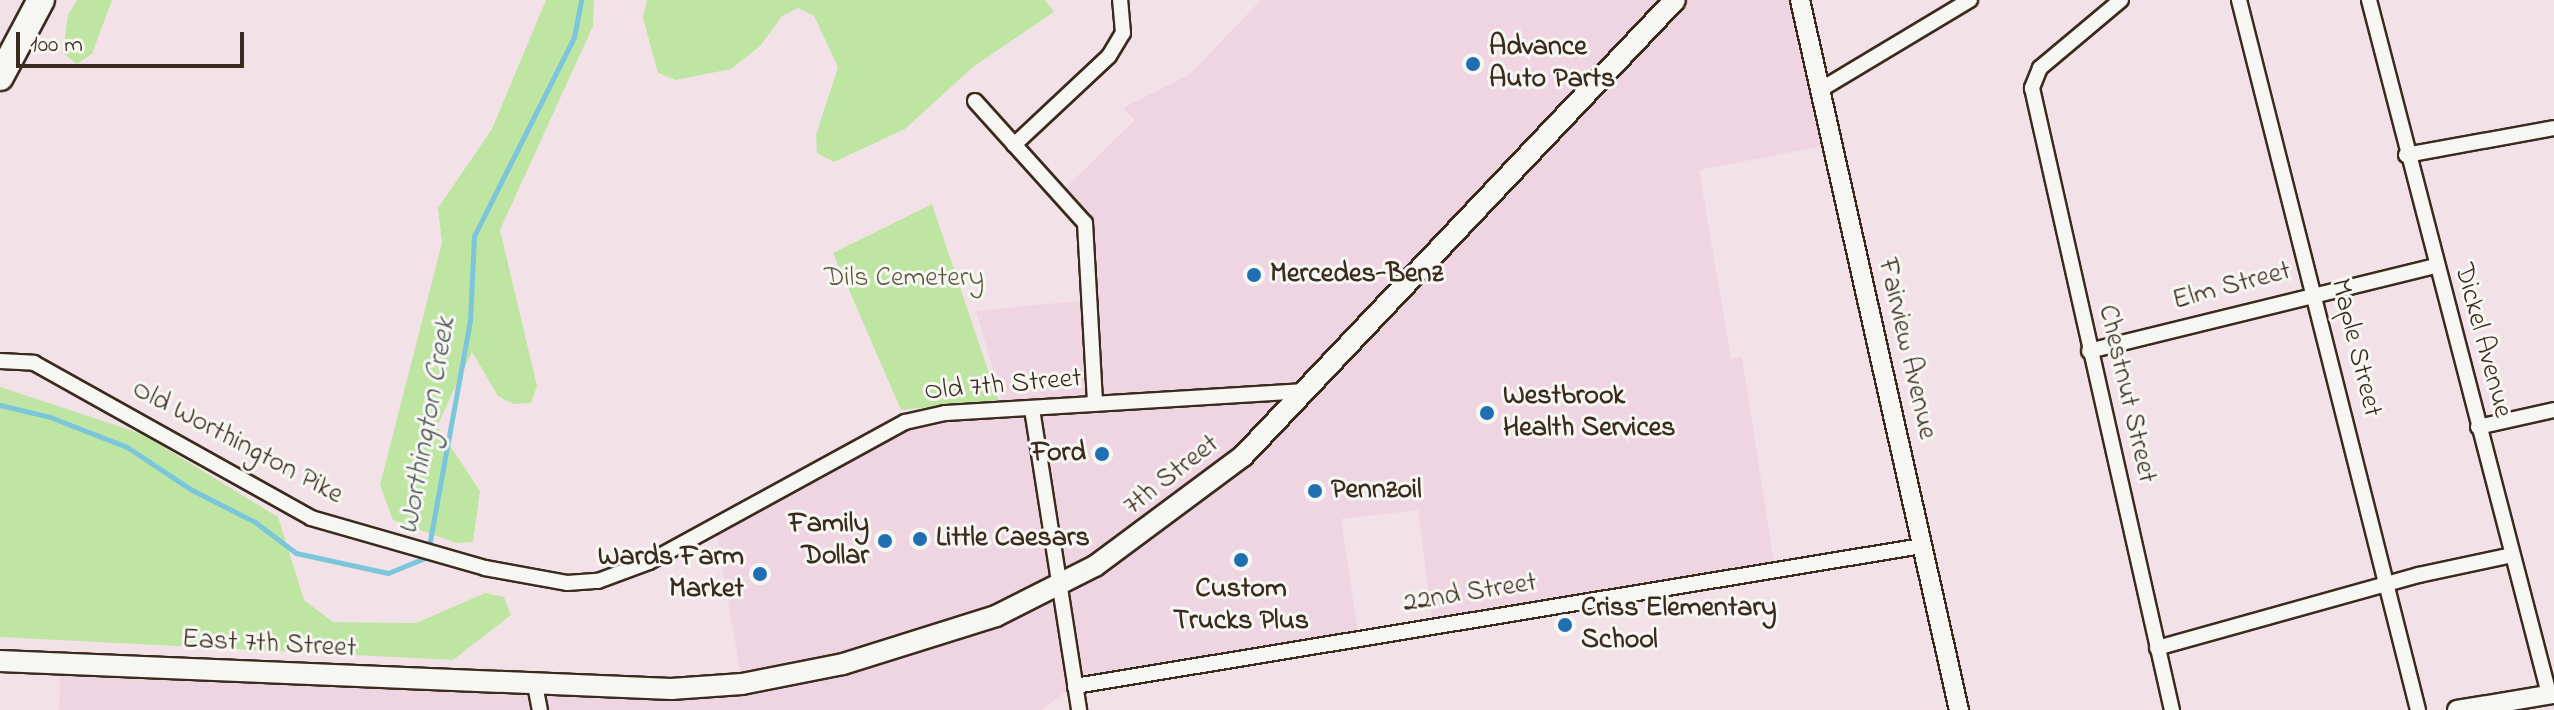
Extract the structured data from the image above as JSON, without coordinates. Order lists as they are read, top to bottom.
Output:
{
  "streets": {
    "main road": ["7th Street", "East 7th Street"],
    "street": [
      "Elm Street",
      "Dickel Avenue",
      "Maple Street",
      "Fairview Avenue",
      "Old 7th Street",
      "Chestnut Street",
      "Old Worthington Pike",
      "22nd Street"
    ]
  },
  "crossings": [
    ["Elm Street", "Dickel Avenue"],
    ["Elm Street", "Maple Street"],
    ["Elm Street", "Chestnut Street"],
    ["Fairview Avenue", "22nd Street"],
    ["Old 7th Street", "Old Worthington Pike"],
    ["Old 7th Street", "7th Street"],
    ["7th Street", "East 7th Street"]
  ],
  "water": ["Worthington Creek"],
  "parks": ["Dils Cemetery"],
  "places": [
    "Advance Auto Parts",
    "Mercedes-Benz",
    "Westbrook Health Services",
    "Ford",
    "Pennzoil",
    "Little Caesars",
    "Family Dollar",
    "Custom Trucks Plus",
    "Wards Farm Market",
    "Criss Elementary School"
  ],
  "scale_bar": "100 m"
}
